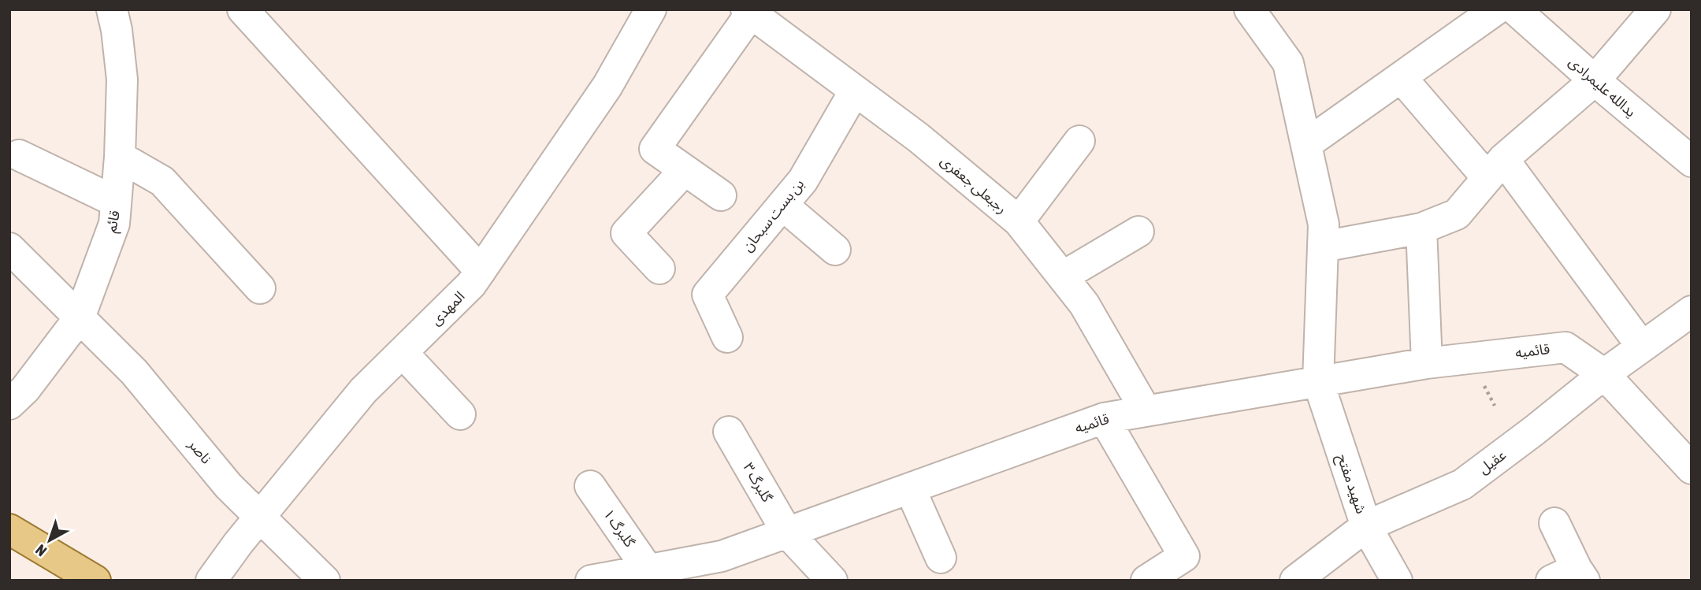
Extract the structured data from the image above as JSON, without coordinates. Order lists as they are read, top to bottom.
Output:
{
  "streets": {
    "street": [
      "یدالله علیمرادی",
      "رجبعلی جعفری",
      "بن بست سبحان",
      "قائم",
      "المهدی",
      "قائمیه",
      "ناصر",
      "عقیل",
      "گلبرگ ۳",
      "شهید مفتح",
      "گلبرگ ۱"
    ]
  },
  "crossings": [
    ["رجبعلی جعفری", "بن بست سبحان"],
    ["رجبعلی جعفری", "قائمیه"],
    ["قائم", "ناصر"],
    ["المهدی", "ناصر"],
    ["قائمیه", "عقیل"],
    ["قائمیه", "گلبرگ ۳"],
    ["قائمیه", "شهید مفتح"],
    ["قائمیه", "گلبرگ ۱"],
    ["عقیل", "شهید مفتح"]
  ],
  "north": "bottom left"
}
